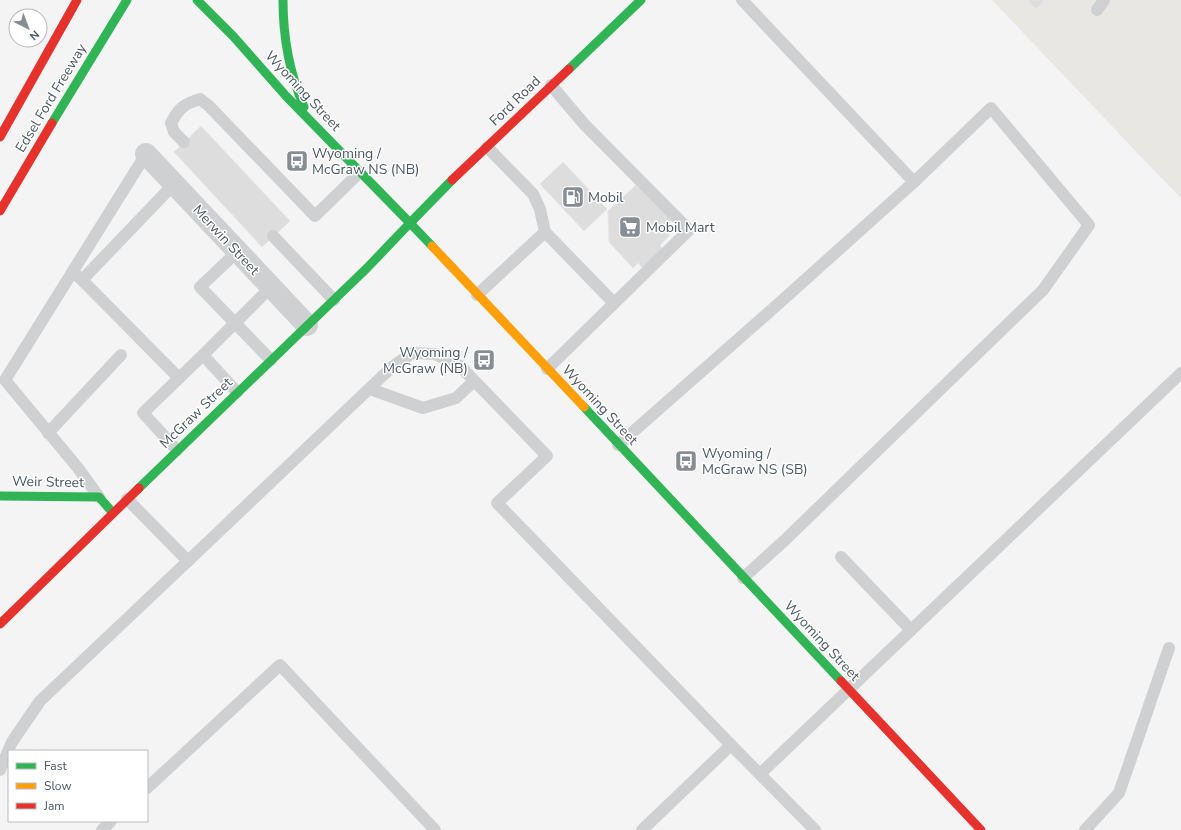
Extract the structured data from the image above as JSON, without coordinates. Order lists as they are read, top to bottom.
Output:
{
  "streets": {
    "main road": [
      "Wyoming Street",
      "Edsel Ford Freeway",
      "Ford Road",
      "McGraw Street",
      "Weir Street"
    ],
    "street": ["Merwin Street"]
  },
  "crossings": [
    ["Wyoming Street", "Ford Road"],
    ["Wyoming Street", "McGraw Street"],
    ["Ford Road", "McGraw Street"],
    ["Merwin Street", "McGraw Street"],
    ["McGraw Street", "Weir Street"]
  ],
  "places": {
    "bus stop": ["Wyoming / McGraw NS (NB)", "Wyoming / McGraw (NB)", "Wyoming / McGraw NS (SB)"],
    "fuel station": ["Mobil"],
    "supermarket": ["Mobil Mart"]
  },
  "legend": ["Fast", "Slow", "Jam"],
  "north": "bottom right"
}
